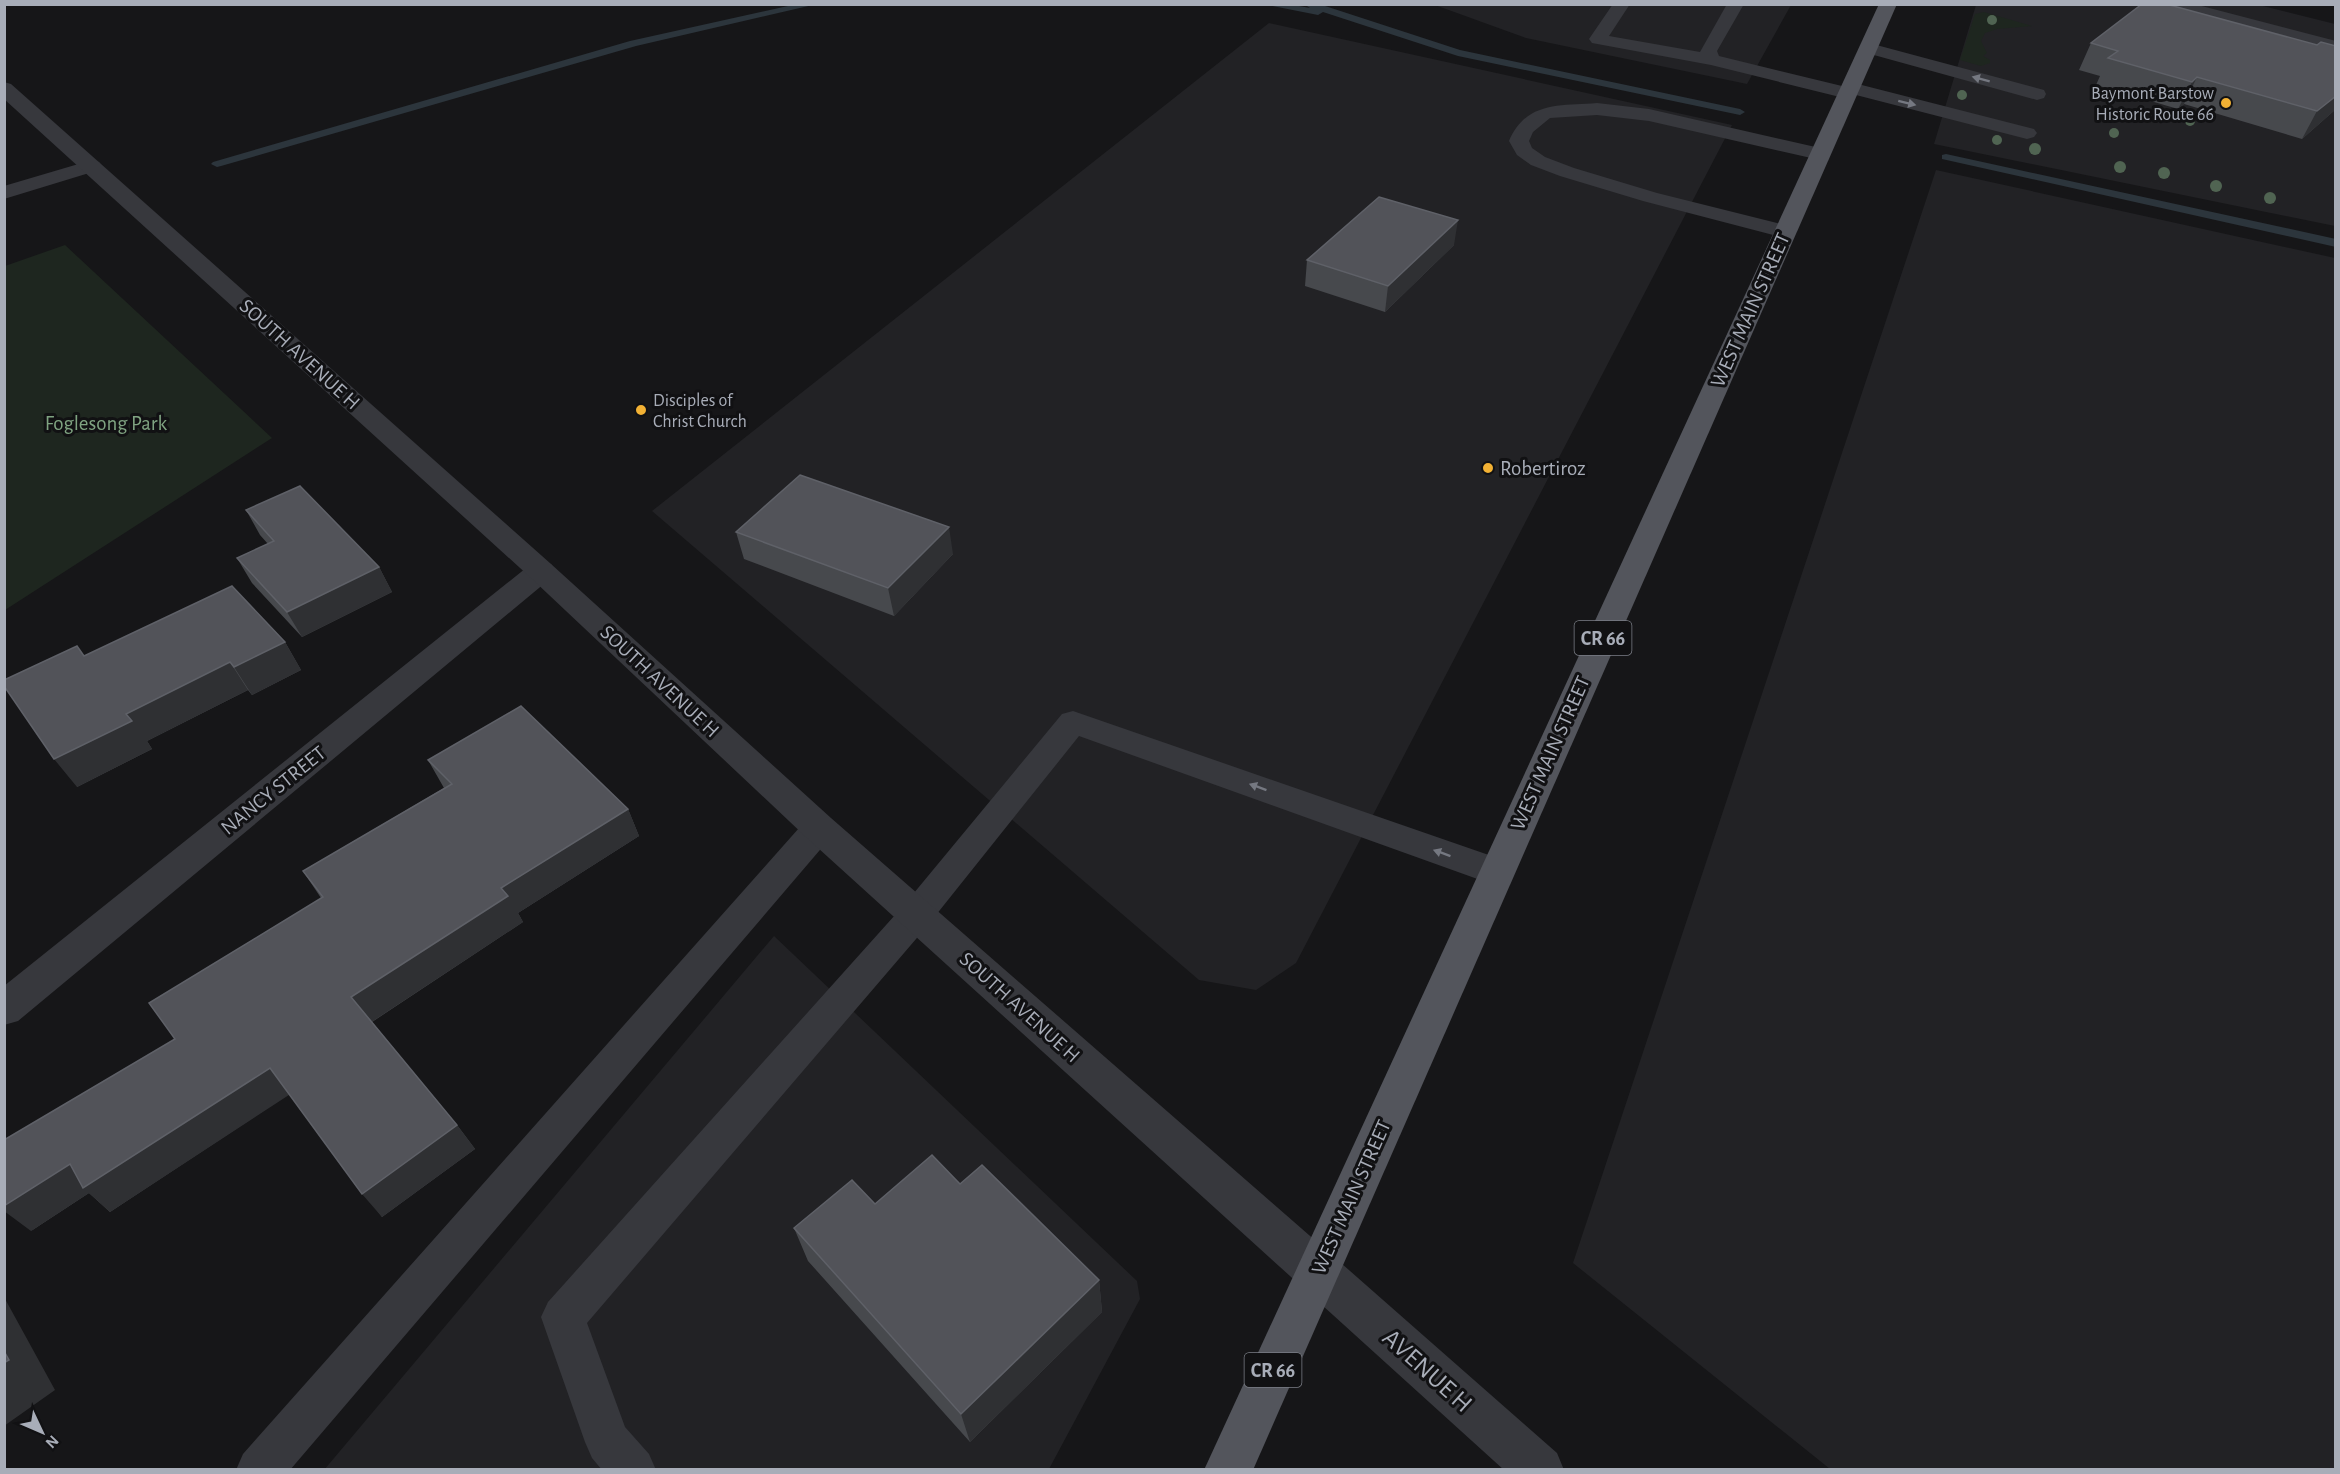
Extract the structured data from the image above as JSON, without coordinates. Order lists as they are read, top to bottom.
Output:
{
  "streets": {
    "main road": ["WEST MAIN STREET", "CR 66"],
    "street": ["SOUTH AVENUE H", "NANCY STREET", "AVENUE H"]
  },
  "crossings": [
    ["WEST MAIN STREET", "SOUTH AVENUE H"],
    ["WEST MAIN STREET", "AVENUE H"],
    ["SOUTH AVENUE H", "NANCY STREET"],
    ["SOUTH AVENUE H", "AVENUE H"]
  ],
  "parks": ["Foglesong Park"],
  "places": ["Baymont Barstow Historic Route 66", "Disciples of Christ Church", "Robertiroz"],
  "north": "bottom right"
}
